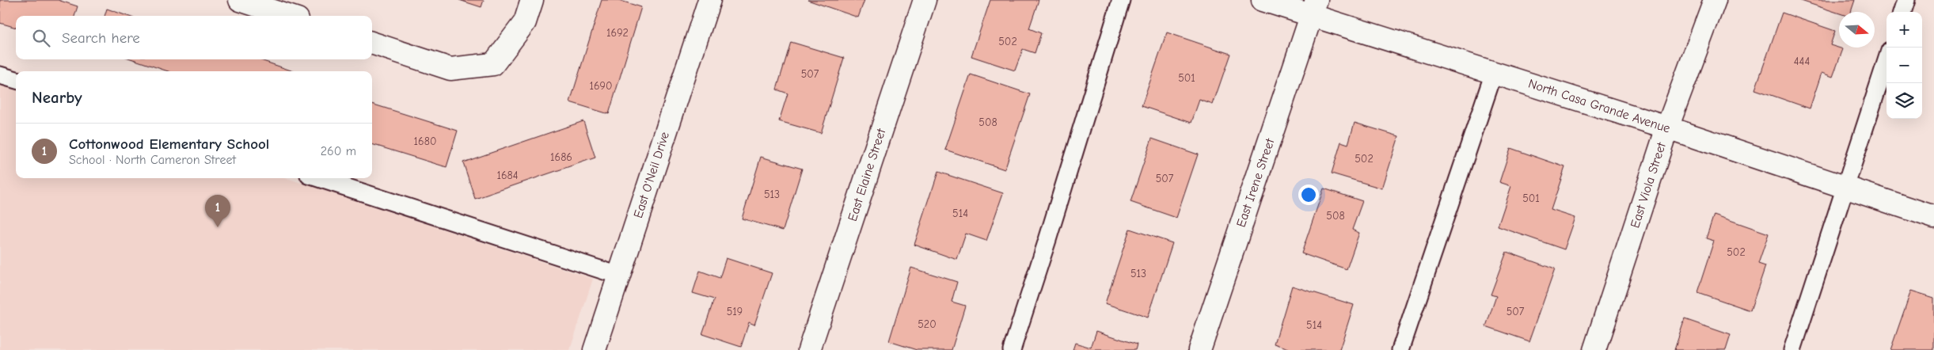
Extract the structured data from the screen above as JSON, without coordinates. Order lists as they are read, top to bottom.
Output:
{
  "streets": {
    "street": [
      "North Casa Grande Avenue",
      "East O'Neil Drive",
      "East Elaine Street",
      "East Irene Street",
      "East Viola Street"
    ]
  },
  "crossings": [
    ["North Casa Grande Avenue", "East Irene Street"],
    ["North Casa Grande Avenue", "East Viola Street"]
  ],
  "house_numbers": [
    "1692",
    "502",
    "444",
    "507",
    "501",
    "1690",
    "508",
    "1680",
    "1686",
    "502",
    "1684",
    "507",
    "513",
    "501",
    "514",
    "508",
    "502",
    "513",
    "519",
    "507",
    "520",
    "514"
  ],
  "north": "right",
  "page": {
    "map_buttons": ["+", "−"],
    "search": "Search here",
    "heading": "Nearby",
    "list": [
      {
        "mark": "1",
        "name": "Cottonwood Elementary School",
        "note": "School · North Cameron Street",
        "value": "260 m"
      }
    ],
    "pins": "1"
  }
}
